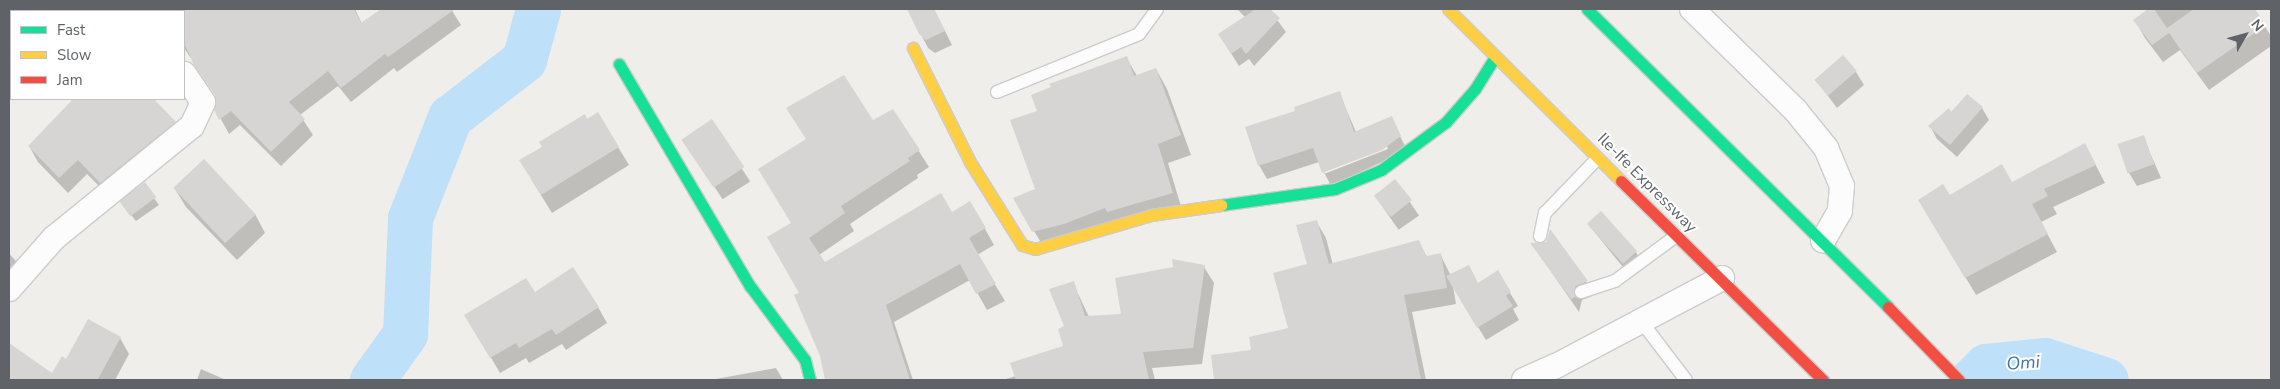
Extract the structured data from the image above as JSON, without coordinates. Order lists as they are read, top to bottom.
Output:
{
  "streets": {
    "main road": ["Ile-Ife Expressway"]
  },
  "water": ["Omi"],
  "legend": ["Fast", "Slow", "Jam"],
  "north": "top right"
}
